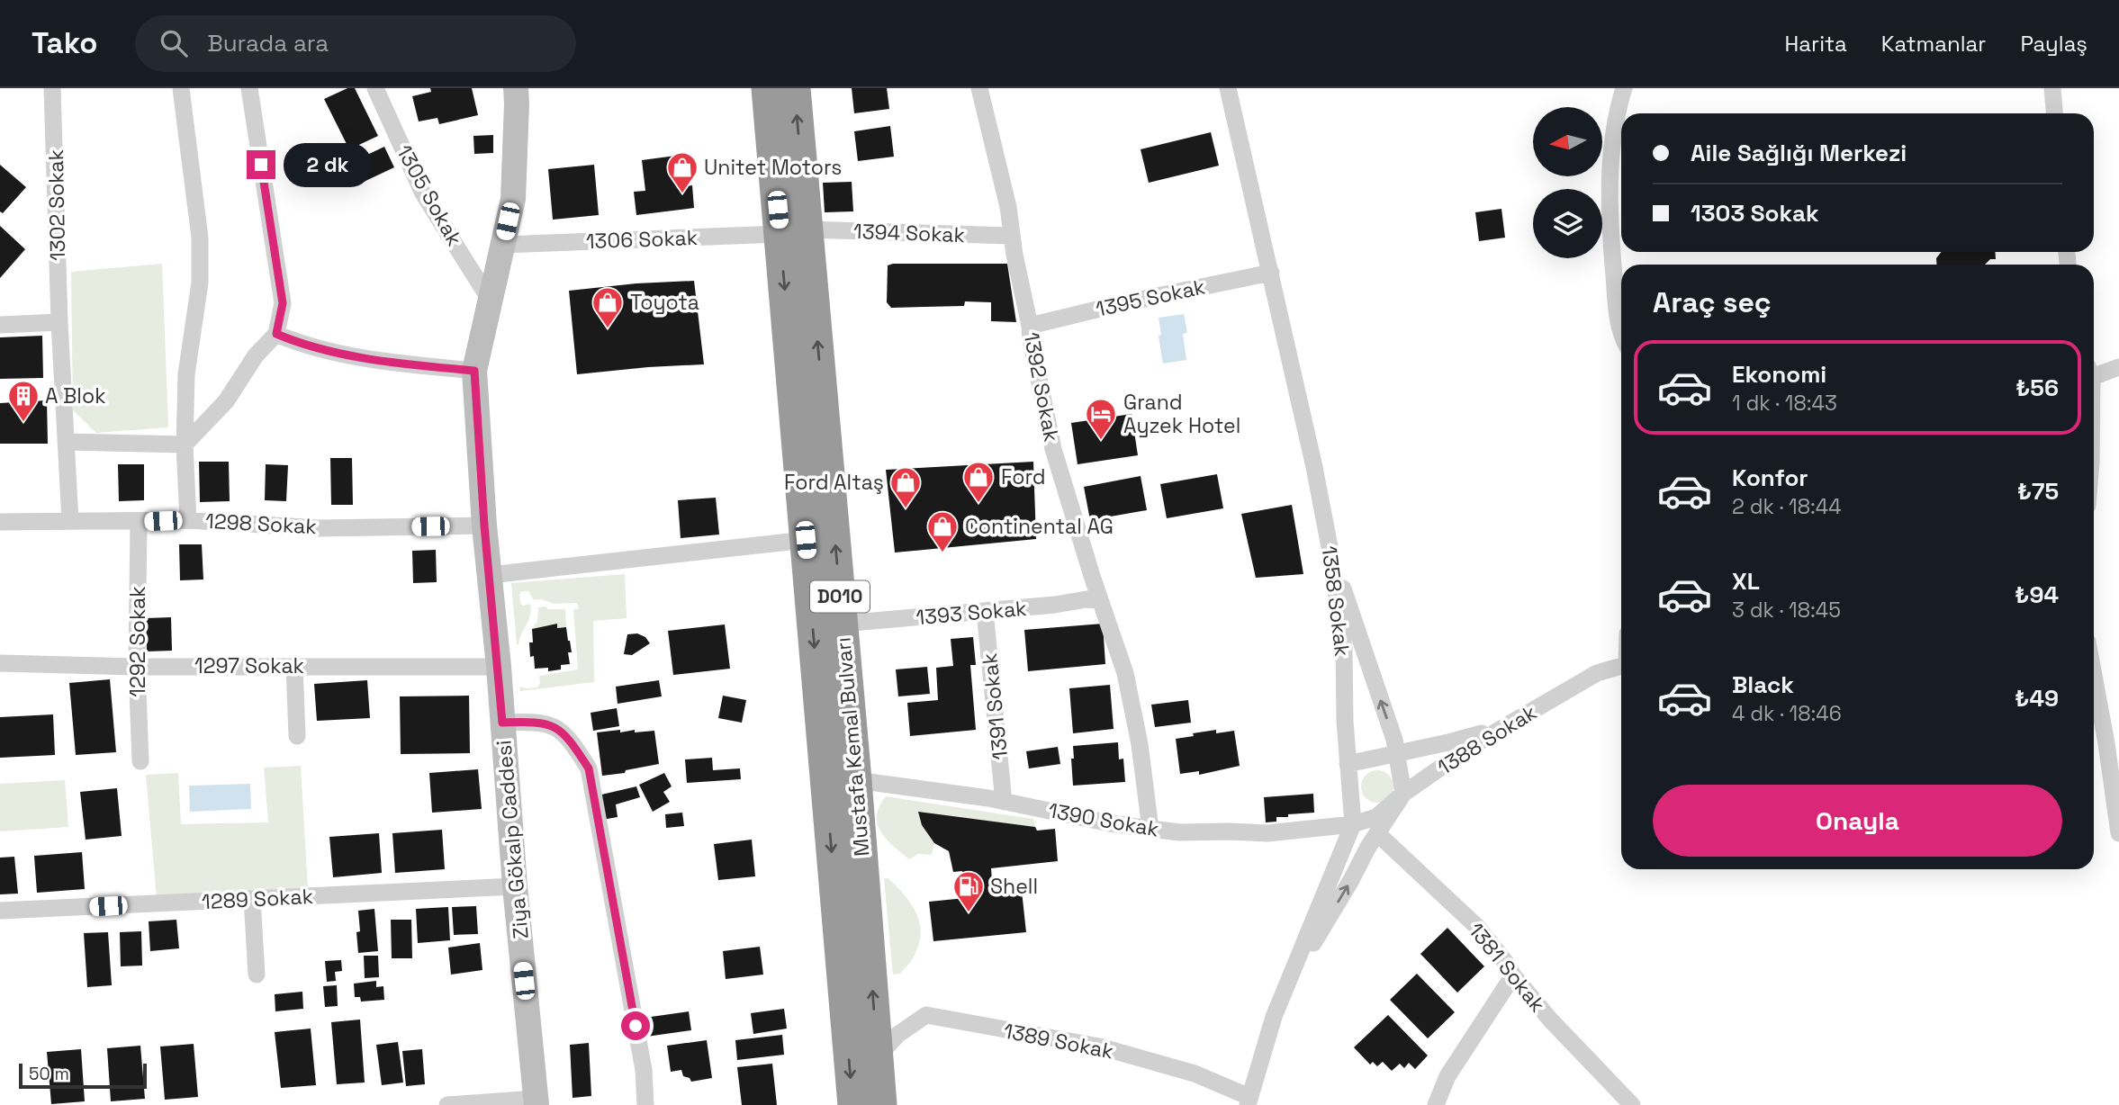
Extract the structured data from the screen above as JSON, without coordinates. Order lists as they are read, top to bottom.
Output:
{
  "streets": {
    "highway": ["D010", "Mustafa Kemal Bulvarı"],
    "street": [
      "1305 Sokak",
      "1302 Sokak",
      "1394 Sokak",
      "1306 Sokak",
      "1395 Sokak",
      "1392 Sokak",
      "1298 Sokak",
      "1358 Sokak",
      "1393 Sokak",
      "1292 Sokak",
      "1297 Sokak",
      "1391 Sokak",
      "1388 Sokak",
      "1390 Sokak",
      "Ziya Gökalp Caddesi",
      "1289 Sokak",
      "1381 Sokak",
      "1389 Sokak"
    ]
  },
  "crossings": [
    ["1305 Sokak", "Ziya Gökalp Caddesi"],
    ["1302 Sokak", "1298 Sokak"],
    ["1394 Sokak", "1306 Sokak"],
    ["1394 Sokak", "1392 Sokak"],
    ["1394 Sokak", "Mustafa Kemal Bulvarı"],
    ["1306 Sokak", "Mustafa Kemal Bulvarı"],
    ["1306 Sokak", "Ziya Gökalp Caddesi"],
    ["1395 Sokak", "1392 Sokak"],
    ["1395 Sokak", "1358 Sokak"],
    ["1392 Sokak", "1393 Sokak"],
    ["1392 Sokak", "1390 Sokak"],
    ["1298 Sokak", "1292 Sokak"],
    ["1298 Sokak", "Ziya Gökalp Caddesi"],
    ["1358 Sokak", "1388 Sokak"],
    ["1358 Sokak", "1390 Sokak"],
    ["1358 Sokak", "1389 Sokak"],
    ["1393 Sokak", "1391 Sokak"],
    ["1393 Sokak", "Mustafa Kemal Bulvarı"],
    ["1292 Sokak", "1297 Sokak"],
    ["1297 Sokak", "Ziya Gökalp Caddesi"],
    ["1391 Sokak", "1390 Sokak"],
    ["1388 Sokak", "1390 Sokak"],
    ["Mustafa Kemal Bulvarı", "1390 Sokak"],
    ["Mustafa Kemal Bulvarı", "1389 Sokak"],
    ["Ziya Gökalp Caddesi", "1289 Sokak"]
  ],
  "places": {
    "shop": [
      "Unitet Motors",
      "Toyota",
      "Ford",
      "Ford Altaş",
      "Continental AG"
    ],
    "building": ["A Blok"],
    "hotel": ["Grand Ayzek Hotel"],
    "fuel station": ["Shell"]
  },
  "scale_bar": "50 m",
  "north": "left",
  "page": {
    "header": "Tako",
    "search": "Burada ara",
    "nav": ["Harita", "Katmanlar", "Paylaş"],
    "banner": ["Aile Sağlığı Merkezi", "1303 Sokak"],
    "bubble": "2 dk",
    "heading": "Araç seç",
    "list": [
      {
        "name": "Ekonomi",
        "note": "1 dk · 18:43",
        "value": "₺56"
      },
      {
        "name": "Konfor",
        "note": "2 dk · 18:44",
        "value": "₺75"
      },
      {
        "name": "XL",
        "note": "3 dk · 18:45",
        "value": "₺94"
      },
      {
        "name": "Black",
        "note": "4 dk · 18:46",
        "value": "₺49"
      }
    ],
    "buttons": "Onayla",
    "scale": "50 m"
  }
}
